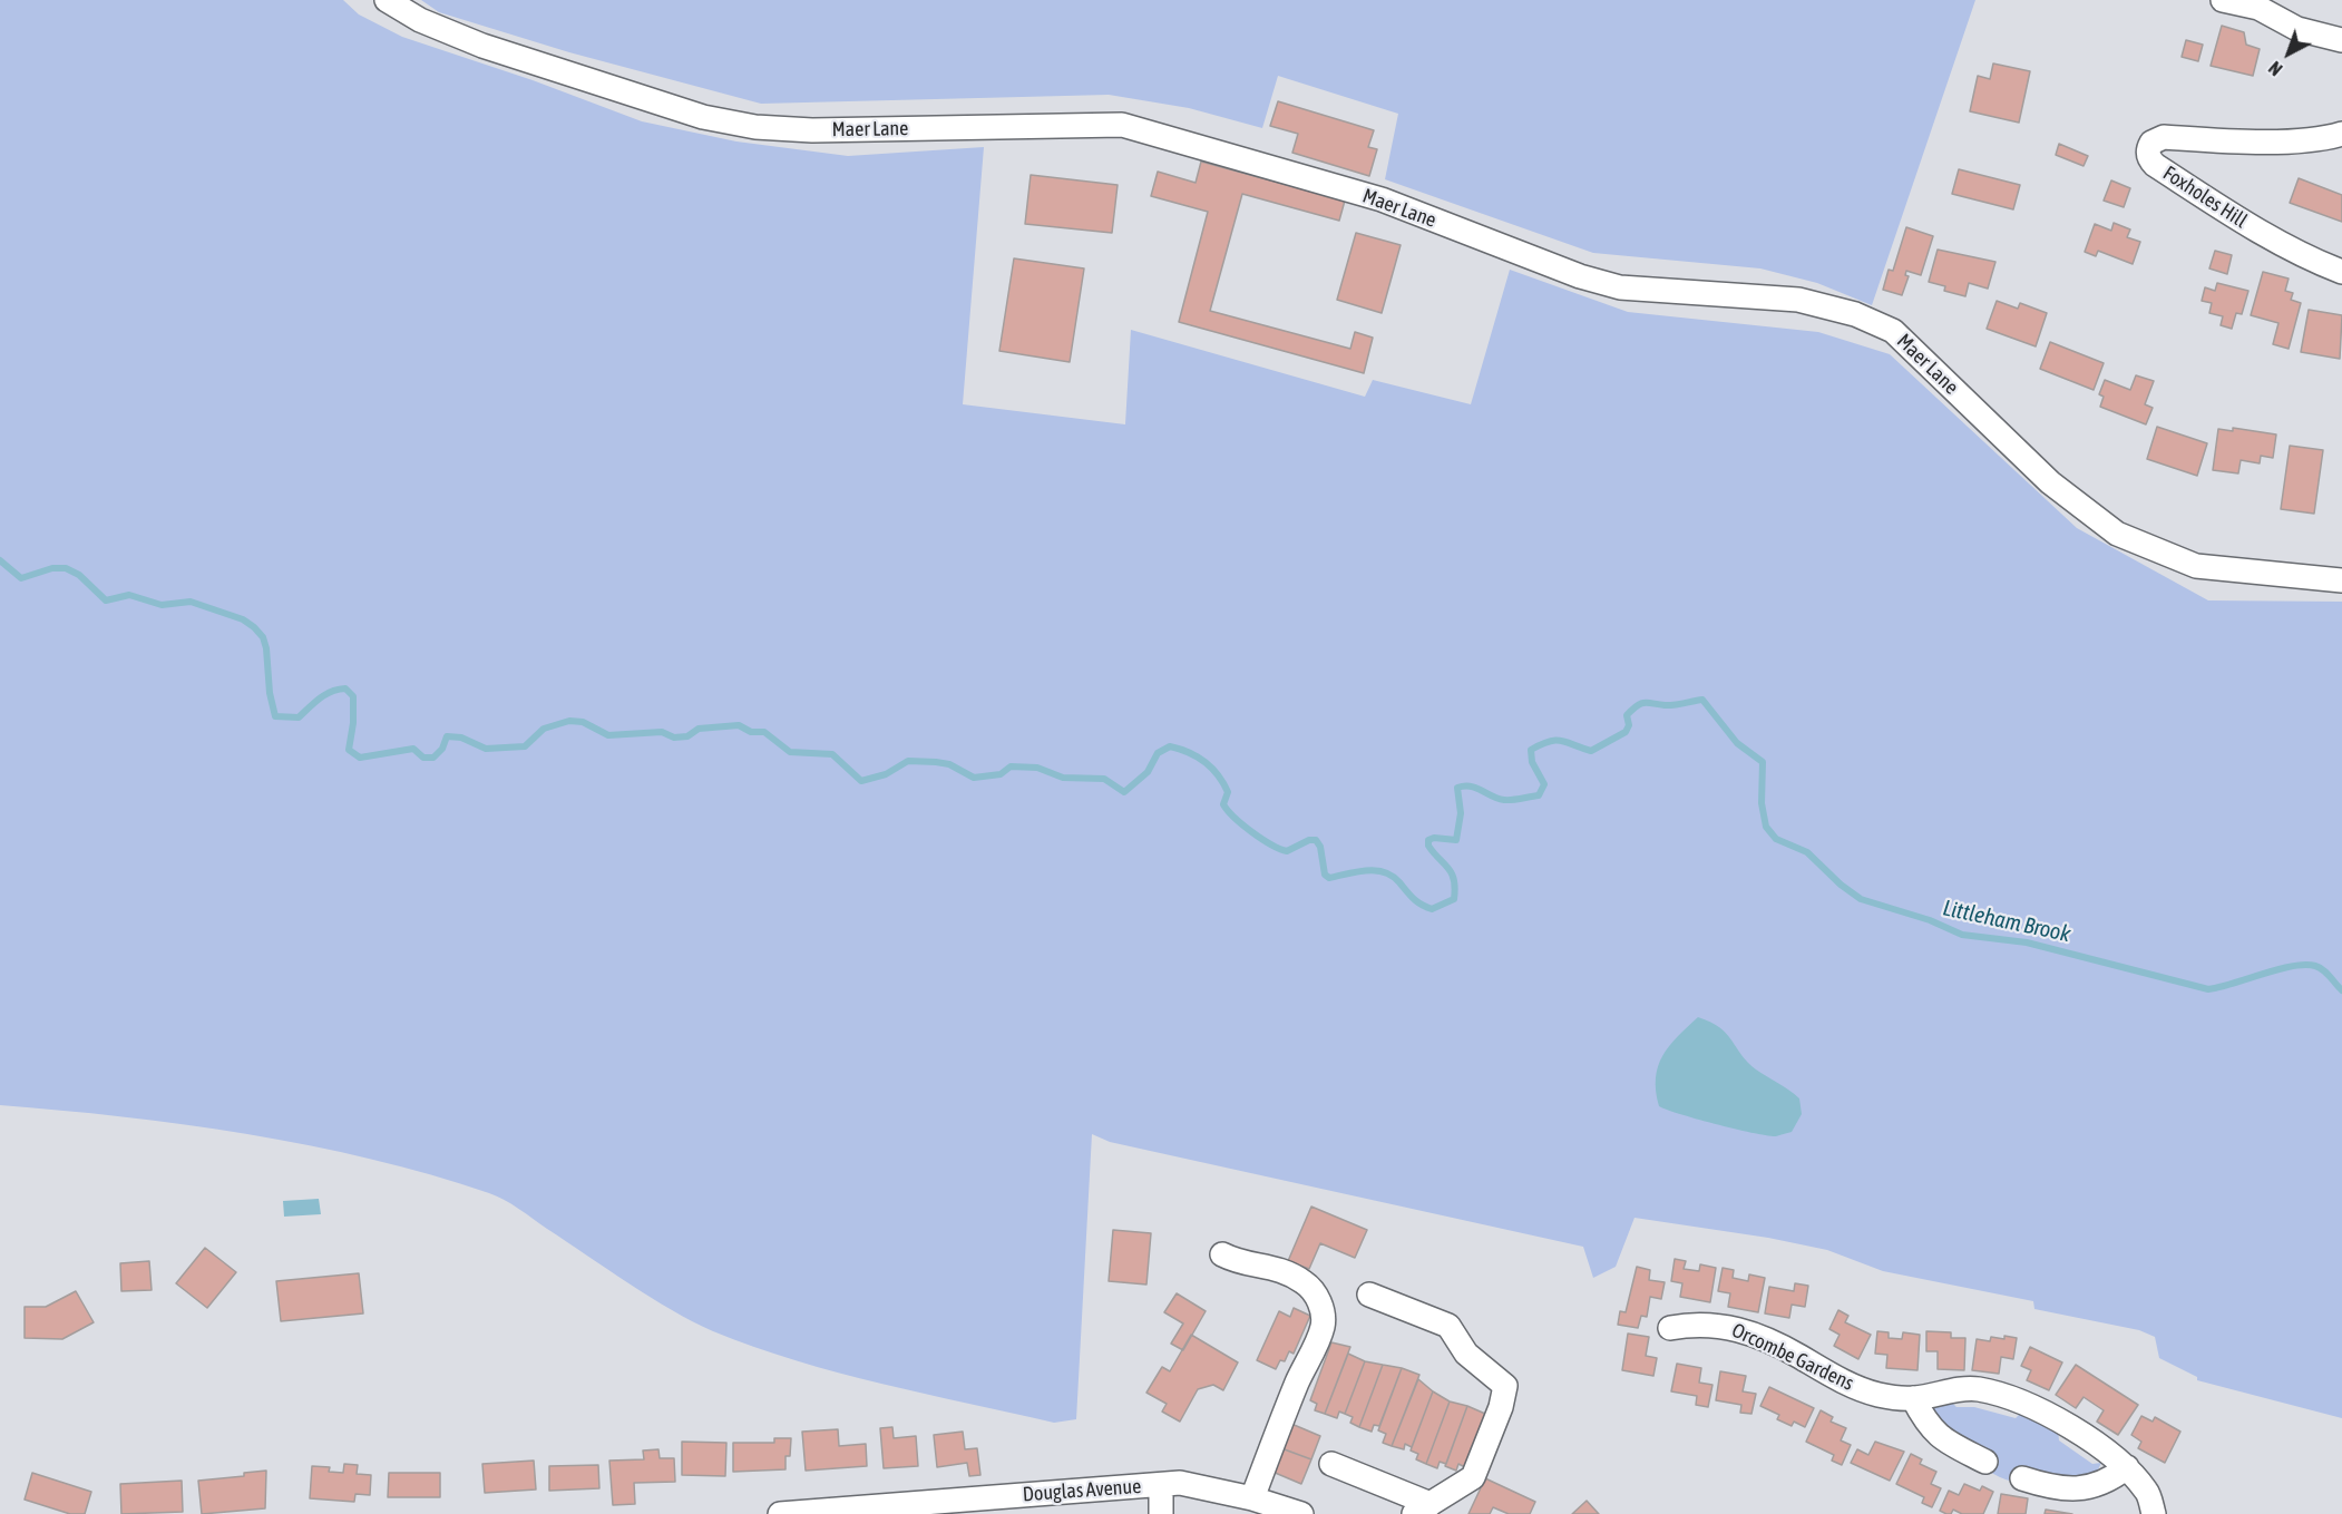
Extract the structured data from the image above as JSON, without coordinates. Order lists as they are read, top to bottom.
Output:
{
  "streets": {
    "street": [
      "Maer Lane",
      "Foxholes Hill",
      "Orcombe Gardens",
      "Douglas Avenue"
    ]
  },
  "water": ["Littleham Brook"],
  "north": "bottom left"
}
